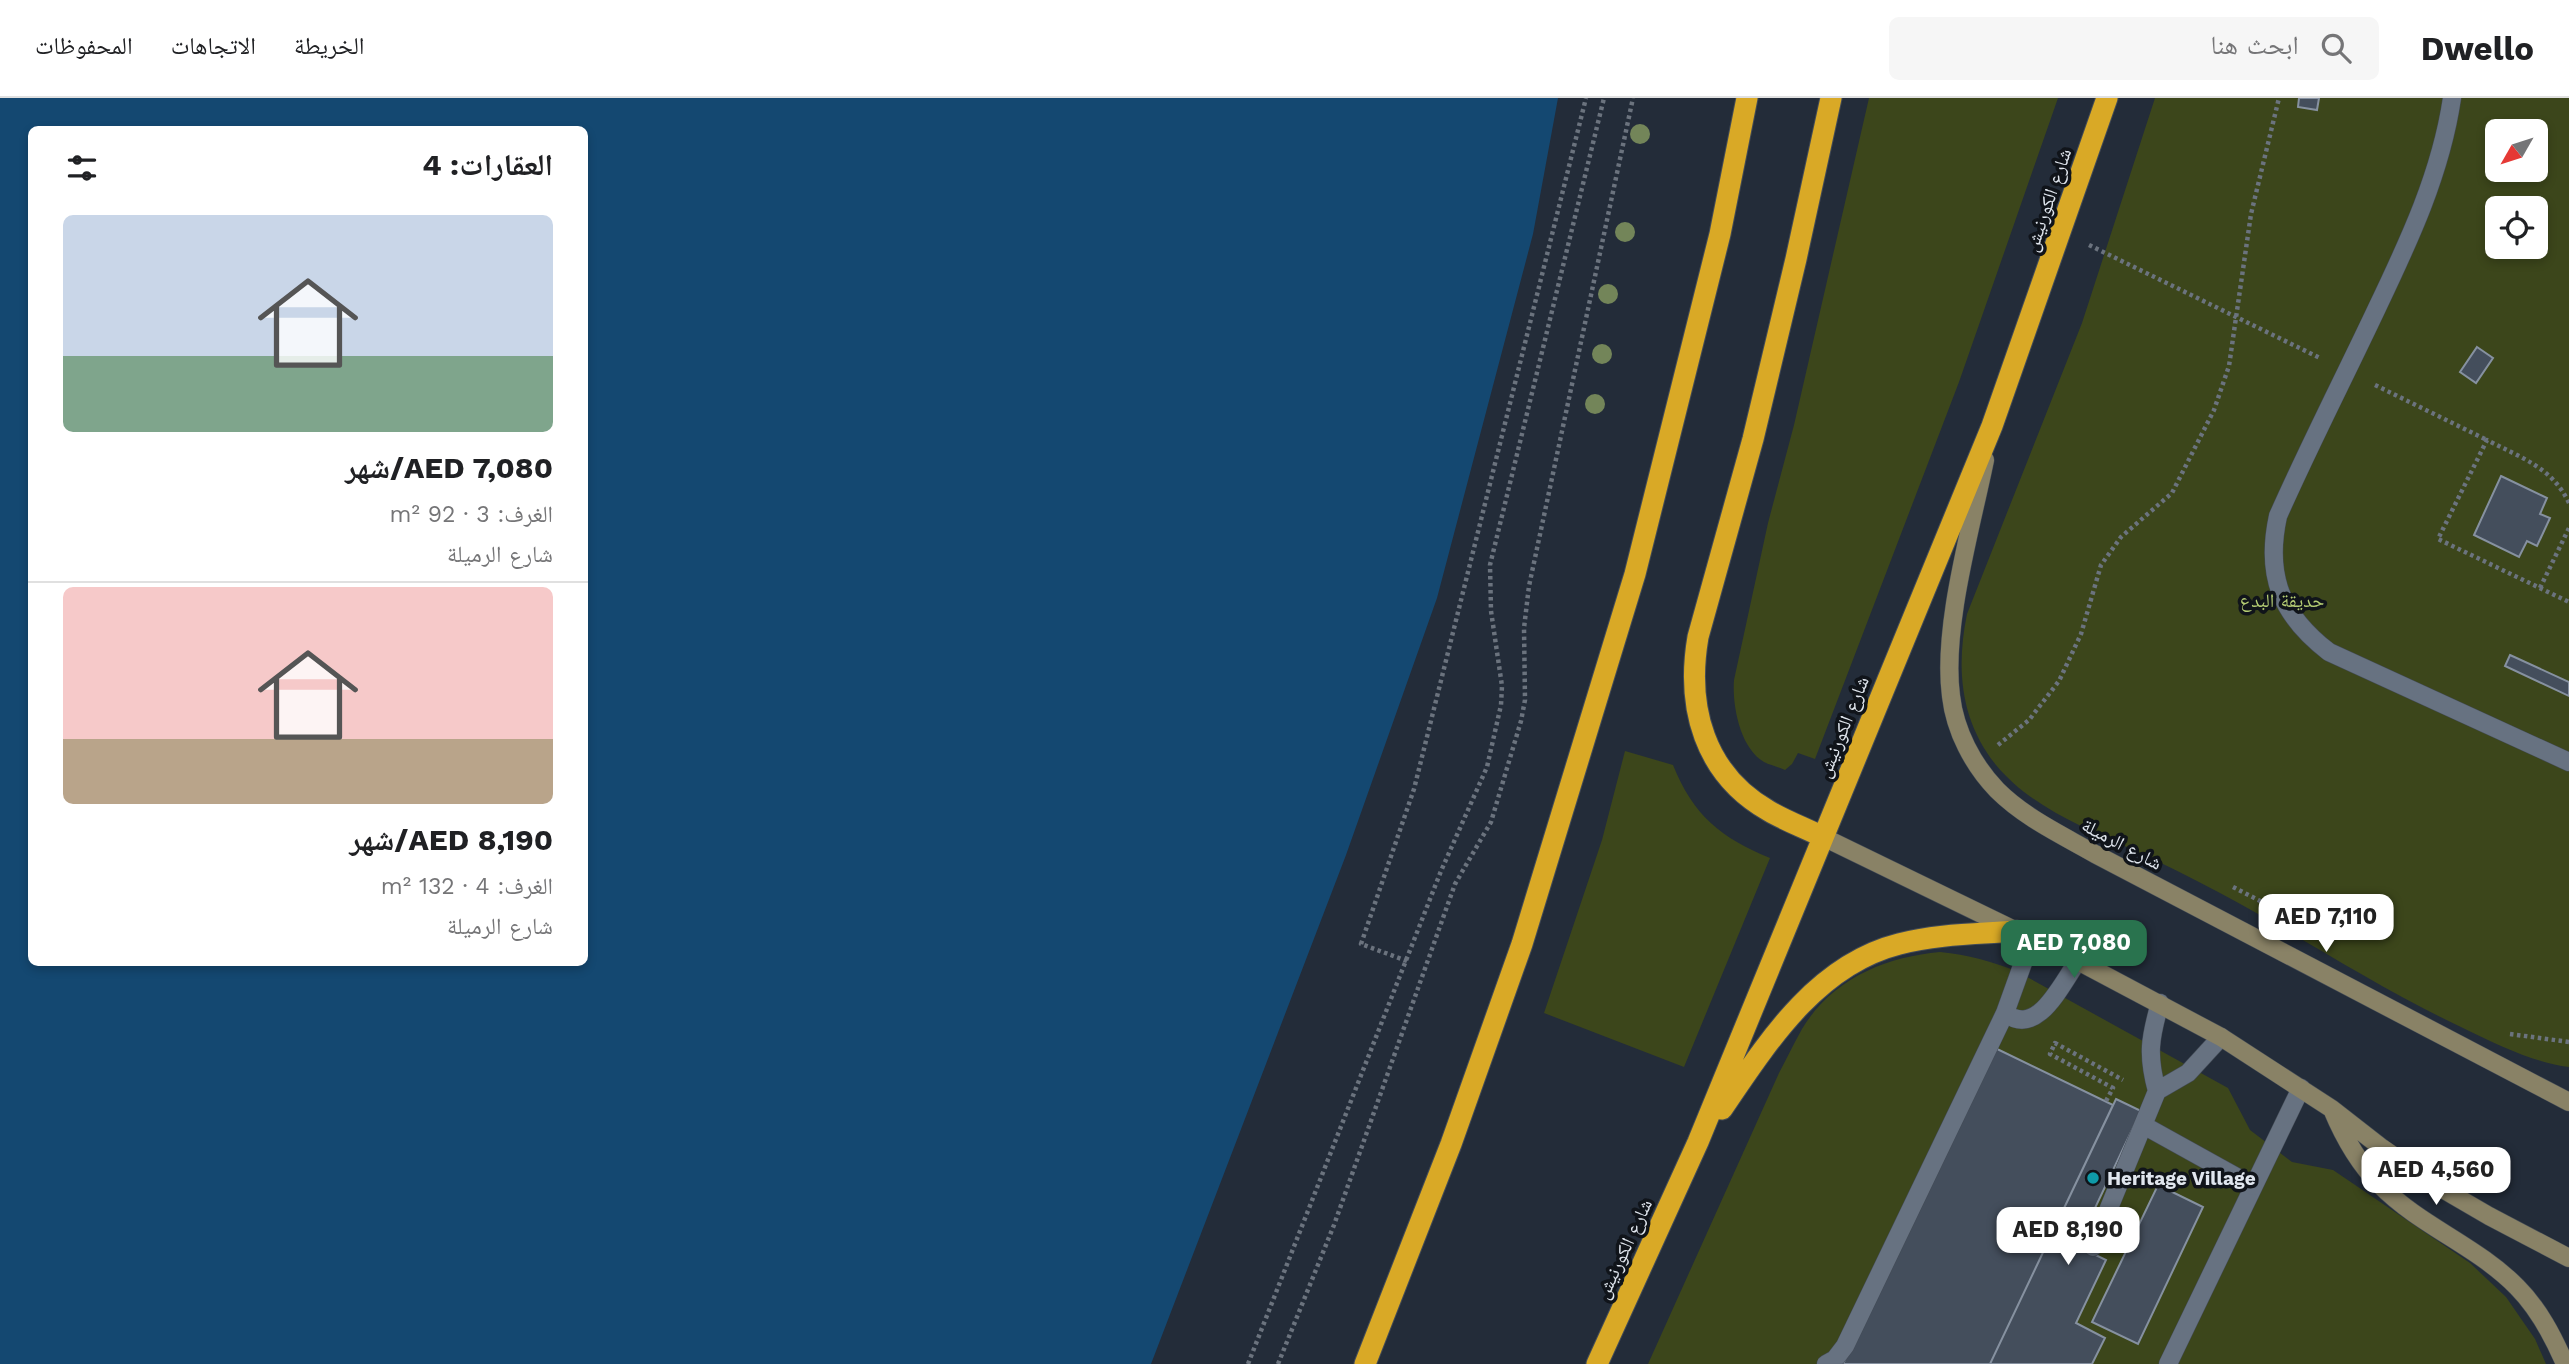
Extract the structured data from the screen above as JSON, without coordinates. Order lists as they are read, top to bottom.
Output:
{
  "streets": {
    "highway": ["شارع الكورنيش"],
    "street": ["شارع الرميلة"]
  },
  "crossings": [
    ["شارع الكورنيش", "شارع الرميلة"]
  ],
  "parks": ["حديقة البدع"],
  "places": ["Heritage Village"],
  "north": "bottom left",
  "page": {
    "header": "Dwello",
    "search": "ابحث هنا",
    "nav": ["الخريطة", "الاتجاهات", "المحفوظات"],
    "heading": "العقارات: 4",
    "list": [
      {
        "name": "AED 7,080/شهر",
        "note": "الغرف: 3 · 92 m² · شارع الرميلة"
      },
      {
        "name": "AED 8,190/شهر",
        "note": "الغرف: 4 · 132 m² · شارع الرميلة"
      }
    ],
    "price": [
      "AED 7,110",
      "AED 7,080",
      "AED 4,560",
      "AED 8,190"
    ]
  }
}
